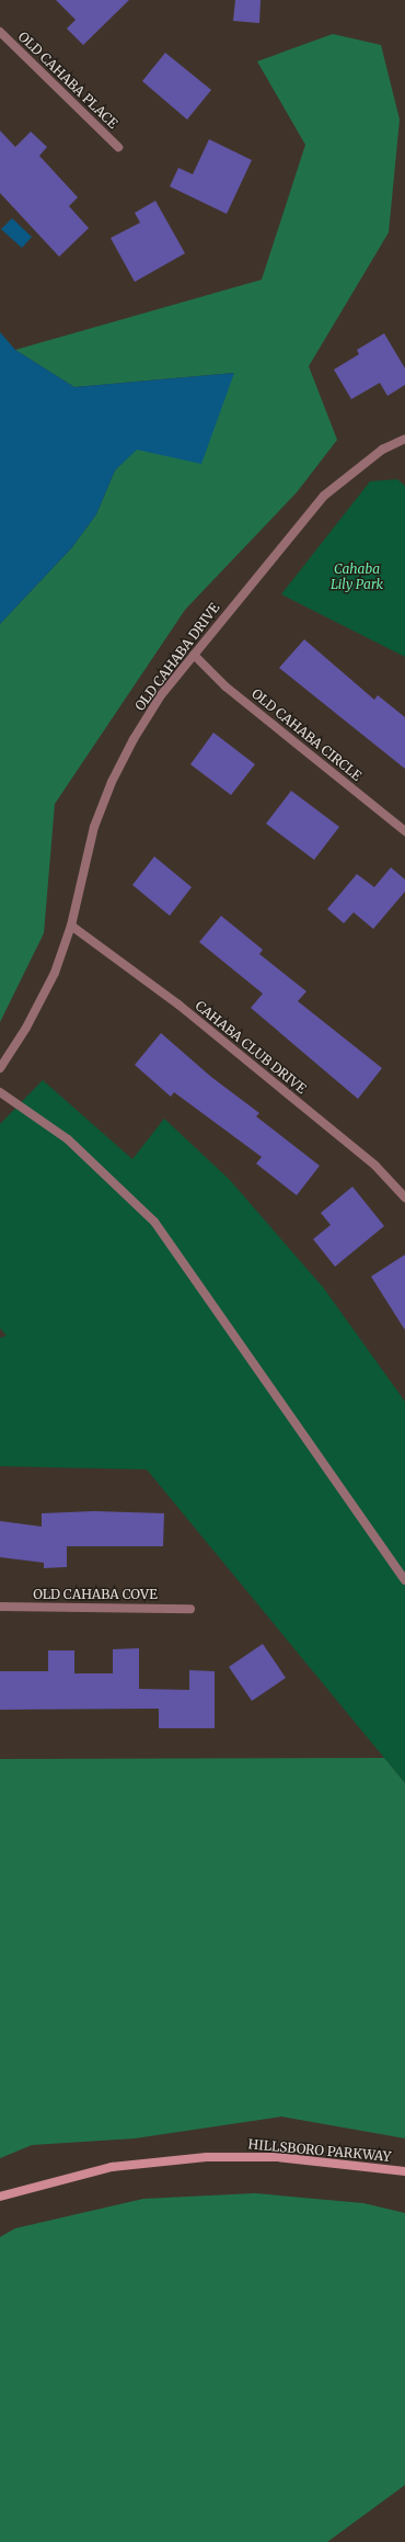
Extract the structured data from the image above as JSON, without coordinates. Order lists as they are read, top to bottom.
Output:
{
  "streets": {
    "street": [
      "OLD CAHABA PLACE",
      "OLD CAHABA DRIVE",
      "OLD CAHABA CIRCLE",
      "CAHABA CLUB DRIVE",
      "OLD CAHABA COVE",
      "HILLSBORO PARKWAY"
    ]
  },
  "crossings": [
    ["OLD CAHABA DRIVE", "OLD CAHABA CIRCLE"],
    ["OLD CAHABA DRIVE", "CAHABA CLUB DRIVE"]
  ],
  "parks": ["Cahaba Lily Park"]
}
